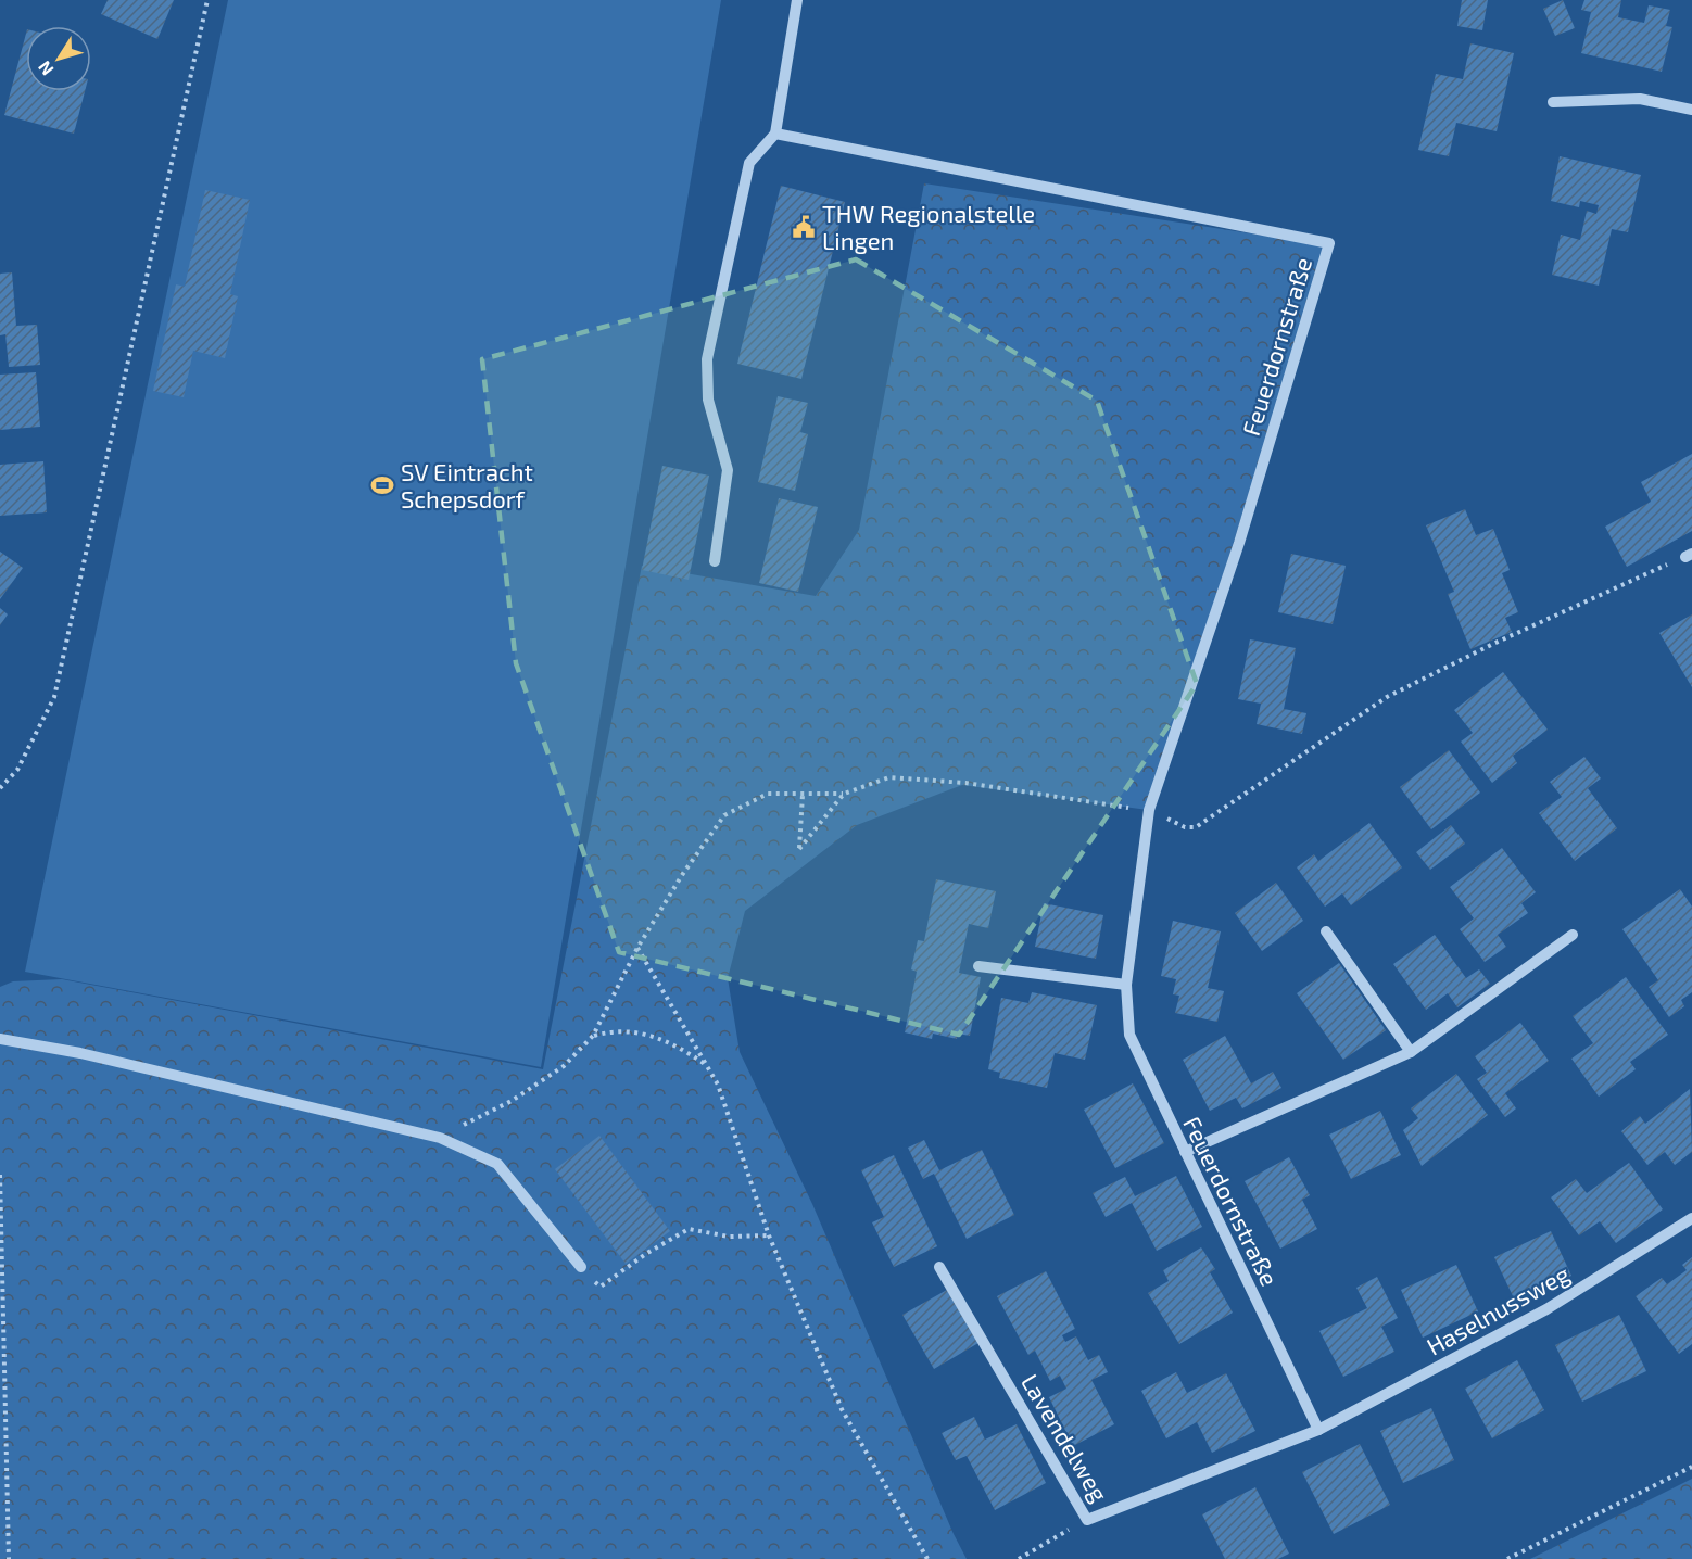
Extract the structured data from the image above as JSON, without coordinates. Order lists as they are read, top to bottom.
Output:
{
  "streets": {
    "street": ["Feuerdornstraße", "Haselnussweg", "Lavendelweg"]
  },
  "crossings": [
    ["Feuerdornstraße", "Haselnussweg"],
    ["Feuerdornstraße", "Lavendelweg"],
    ["Haselnussweg", "Lavendelweg"]
  ],
  "places": {
    "public building": ["THW Regionalstelle Lingen"],
    "sports": ["SV Eintracht Schepsdorf"]
  },
  "north": "bottom left"
}
